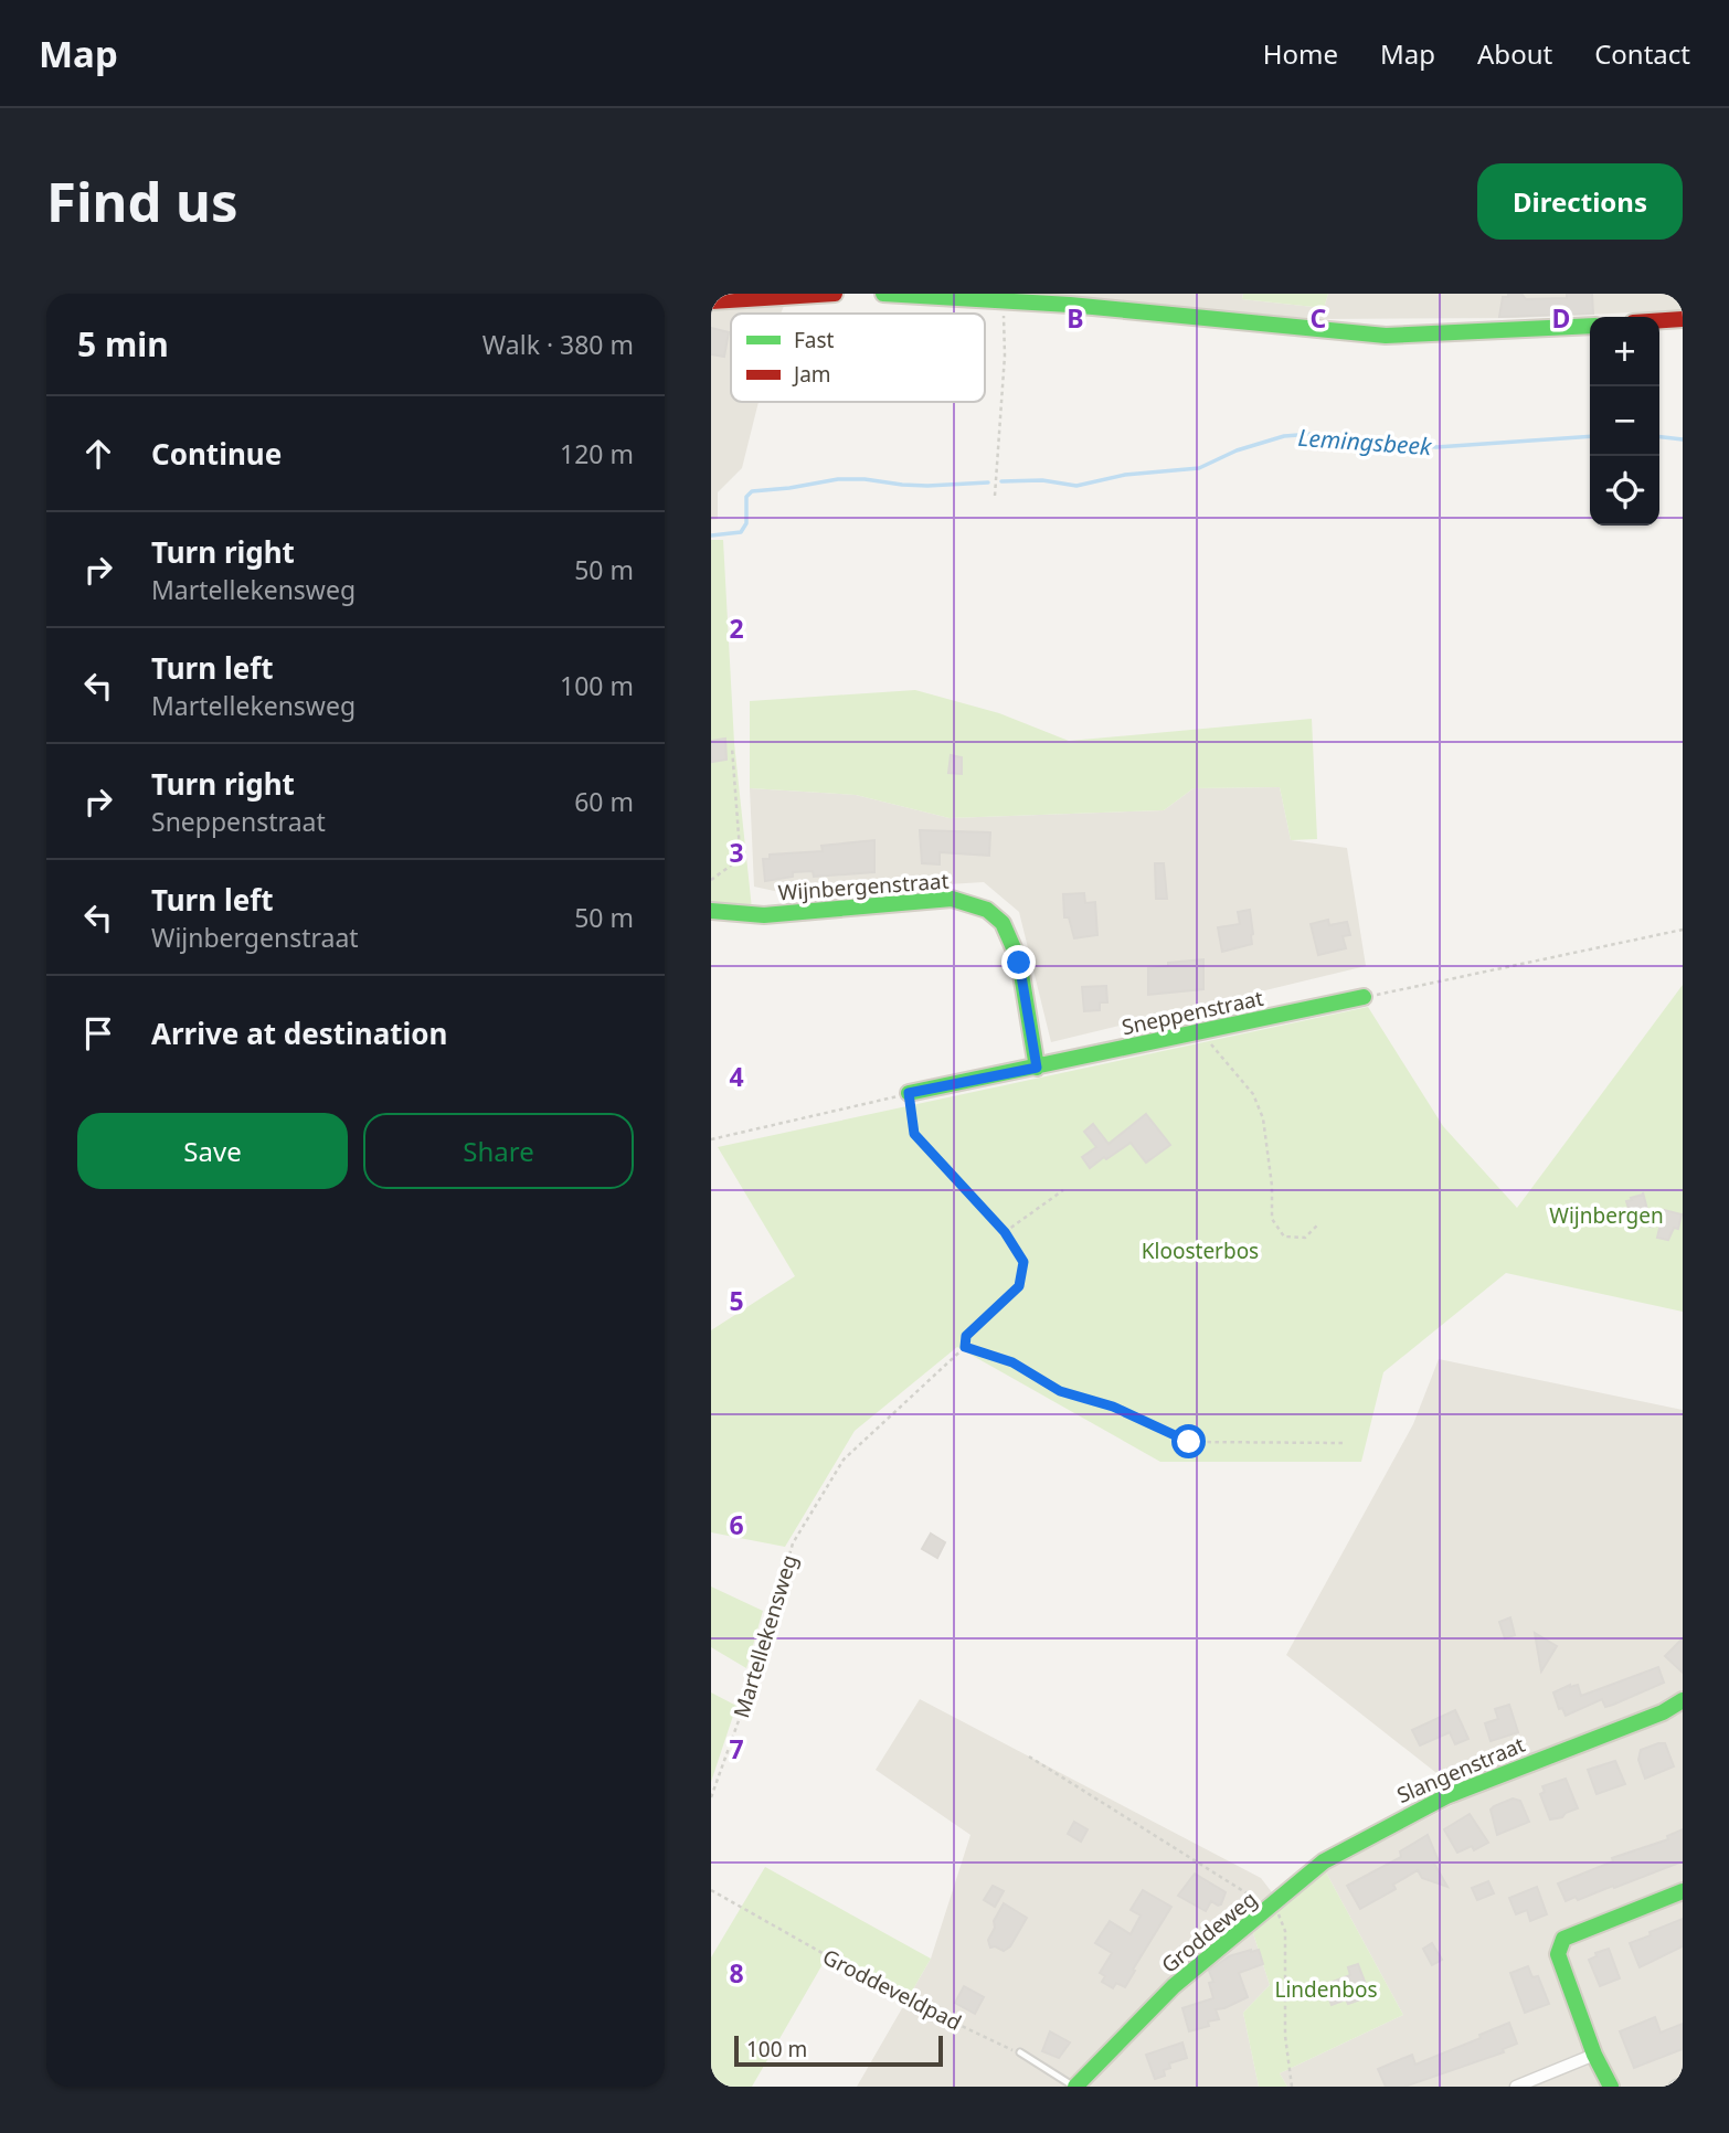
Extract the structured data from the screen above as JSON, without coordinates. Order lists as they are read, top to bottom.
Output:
{
  "streets": {
    "street": [
      "Wijnbergenstraat",
      "Sneppenstraat",
      "Slangenstraat",
      "Groddeweg"
    ],
    "path": ["Martellekensweg", "Groddeveldpad"]
  },
  "crossings": [
    ["Wijnbergenstraat", "Sneppenstraat"],
    ["Sneppenstraat", "Martellekensweg"],
    ["Slangenstraat", "Groddeweg"]
  ],
  "water": ["Lemingsbeek"],
  "parks": ["Wijnbergen", "Kloosterbos", "Lindenbos"],
  "legend": ["Fast", "Jam"],
  "scale_bar": "100 m",
  "page": {
    "header": "Map",
    "nav": [
      "Home",
      "Map",
      "About",
      "Contact"
    ],
    "buttons": [
      "Directions",
      ["Save", "Share"]
    ],
    "title": "Find us",
    "heading": ["5 min", "Walk · 380 m"],
    "map_buttons": ["+", "−"],
    "list": [
      ["Continue", "120 m"],
      ["Turn right", "Martellekensweg", "50 m"],
      ["Turn left", "Martellekensweg", "100 m"],
      ["Turn right", "Sneppenstraat", "60 m"],
      ["Turn left", "Wijnbergenstraat", "50 m"],
      "Arrive at destination"
    ],
    "scale": "100 m"
  },
  "grid": {
    "columns": ["B", "C", "D"],
    "rows": [
      "2",
      "3",
      "4",
      "5",
      "6",
      "7",
      "8"
    ]
  }
}
